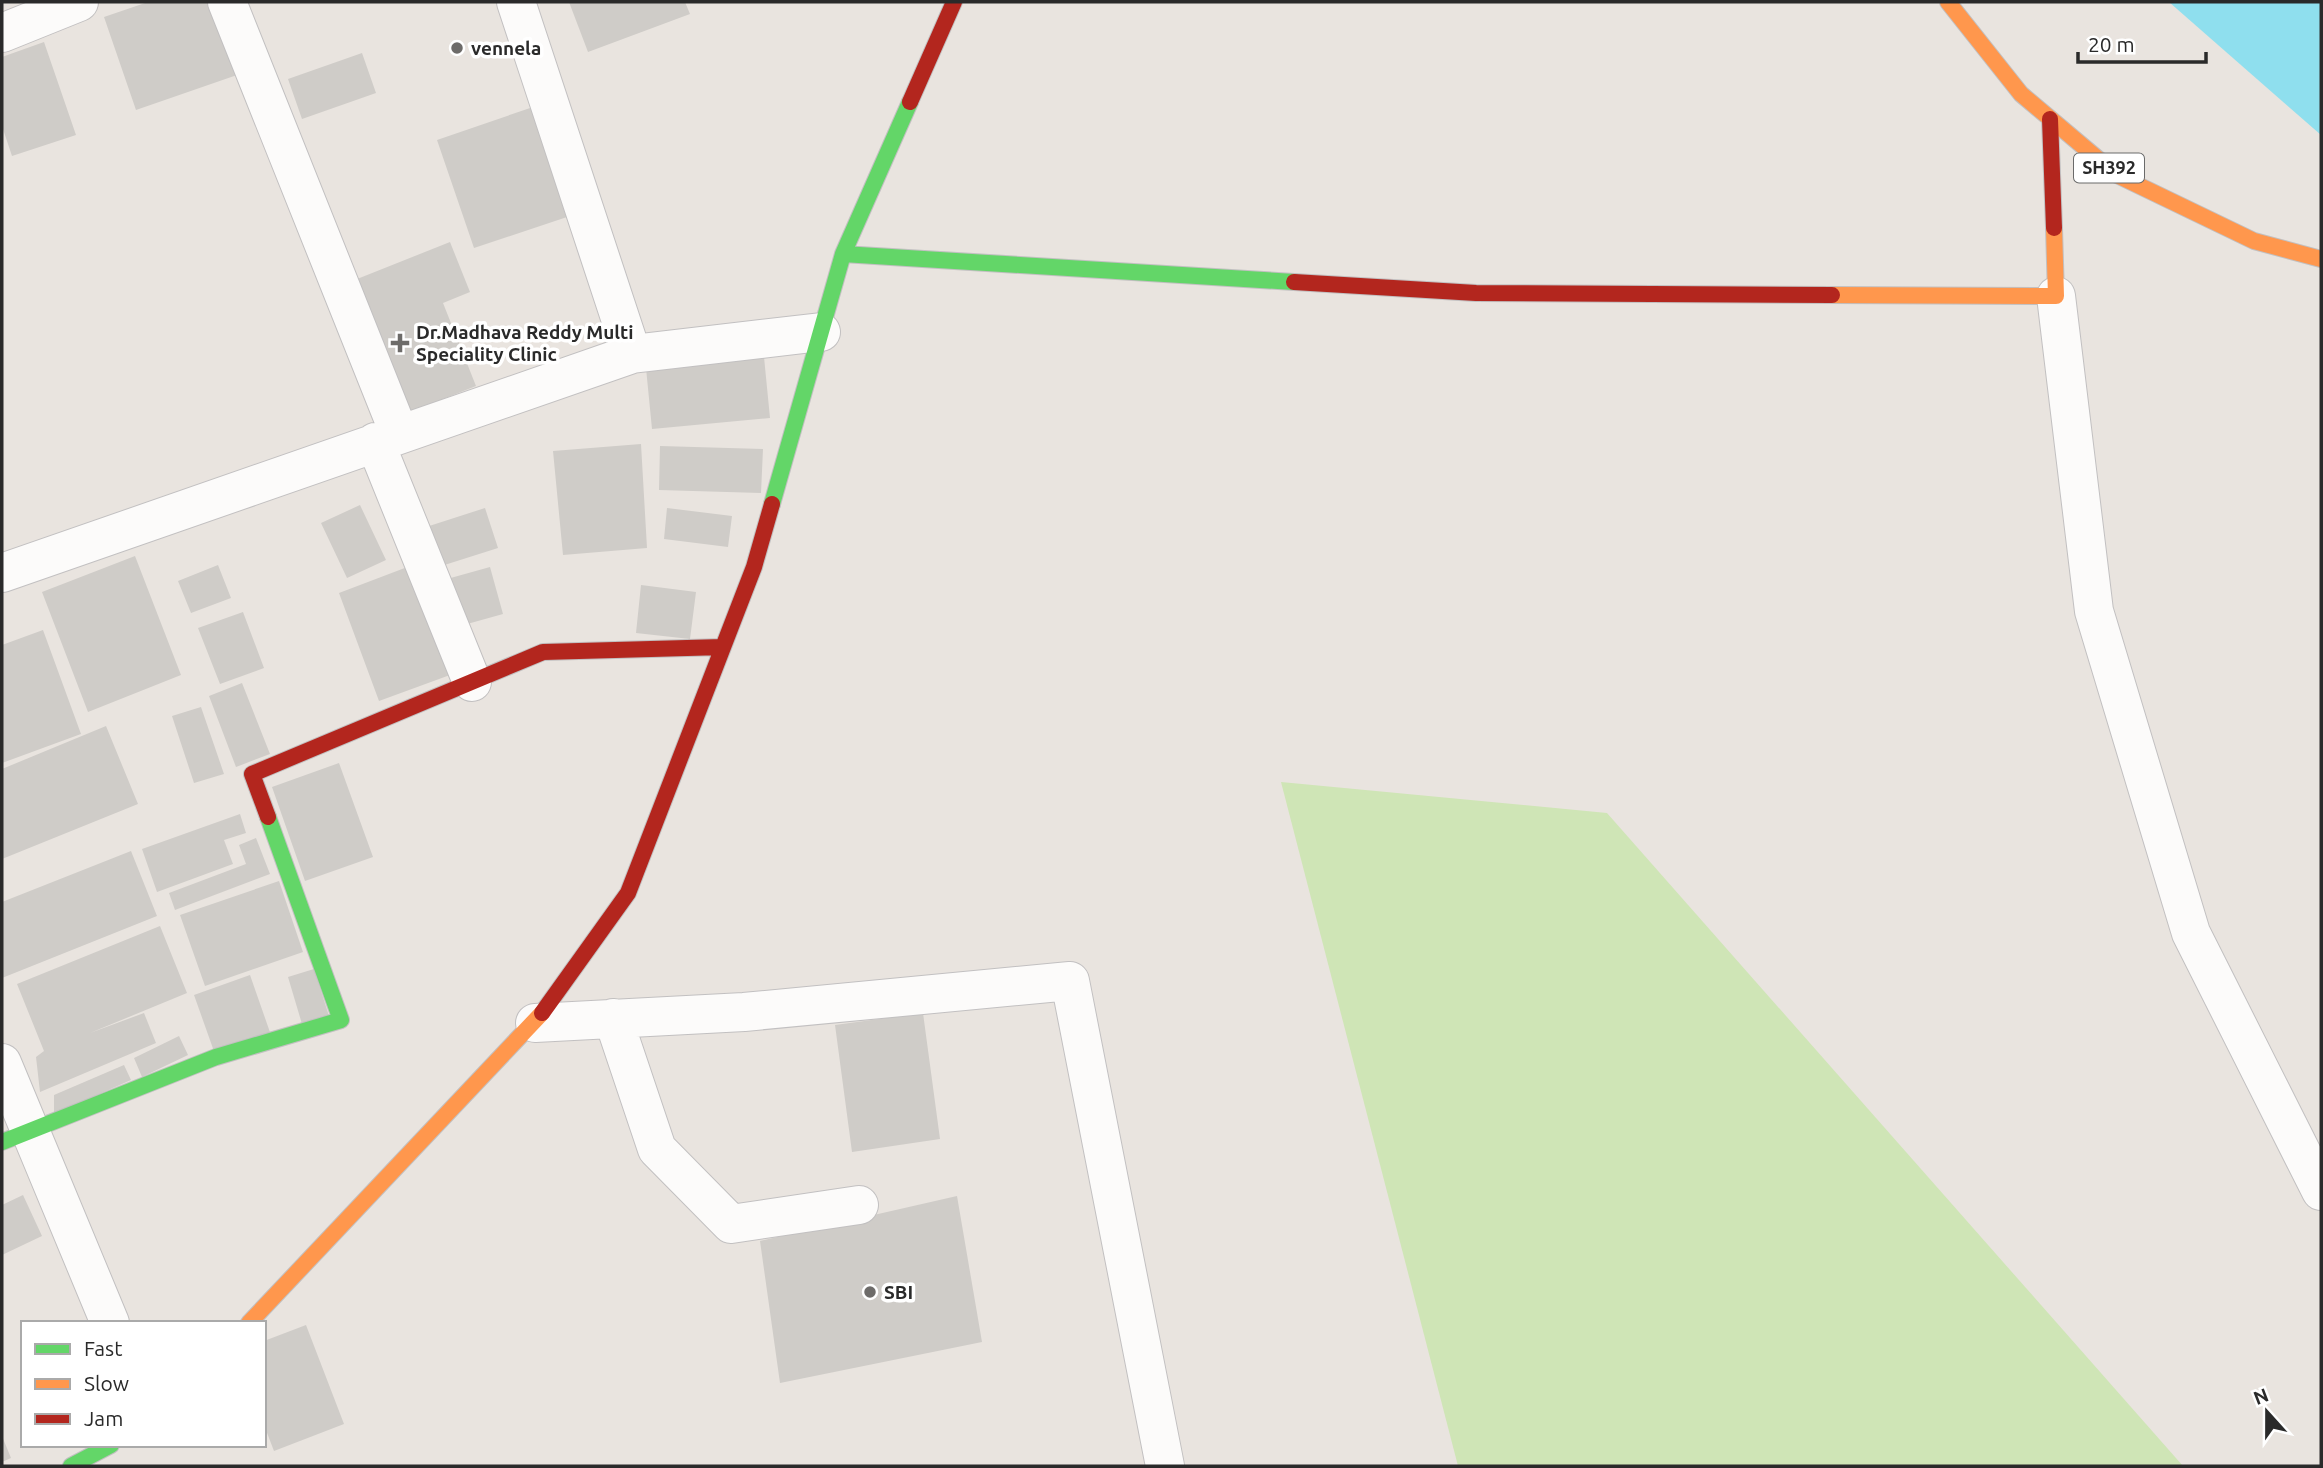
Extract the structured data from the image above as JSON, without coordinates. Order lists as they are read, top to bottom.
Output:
{
  "streets": {
    "street": ["SH392"]
  },
  "places": {
    "other": ["vennela", "SBI"],
    "health": ["Dr.Madhava Reddy Multi Speciality Clinic"]
  },
  "legend": ["Fast", "Slow", "Jam"],
  "scale_bar": "20 m",
  "north": "top"
}
